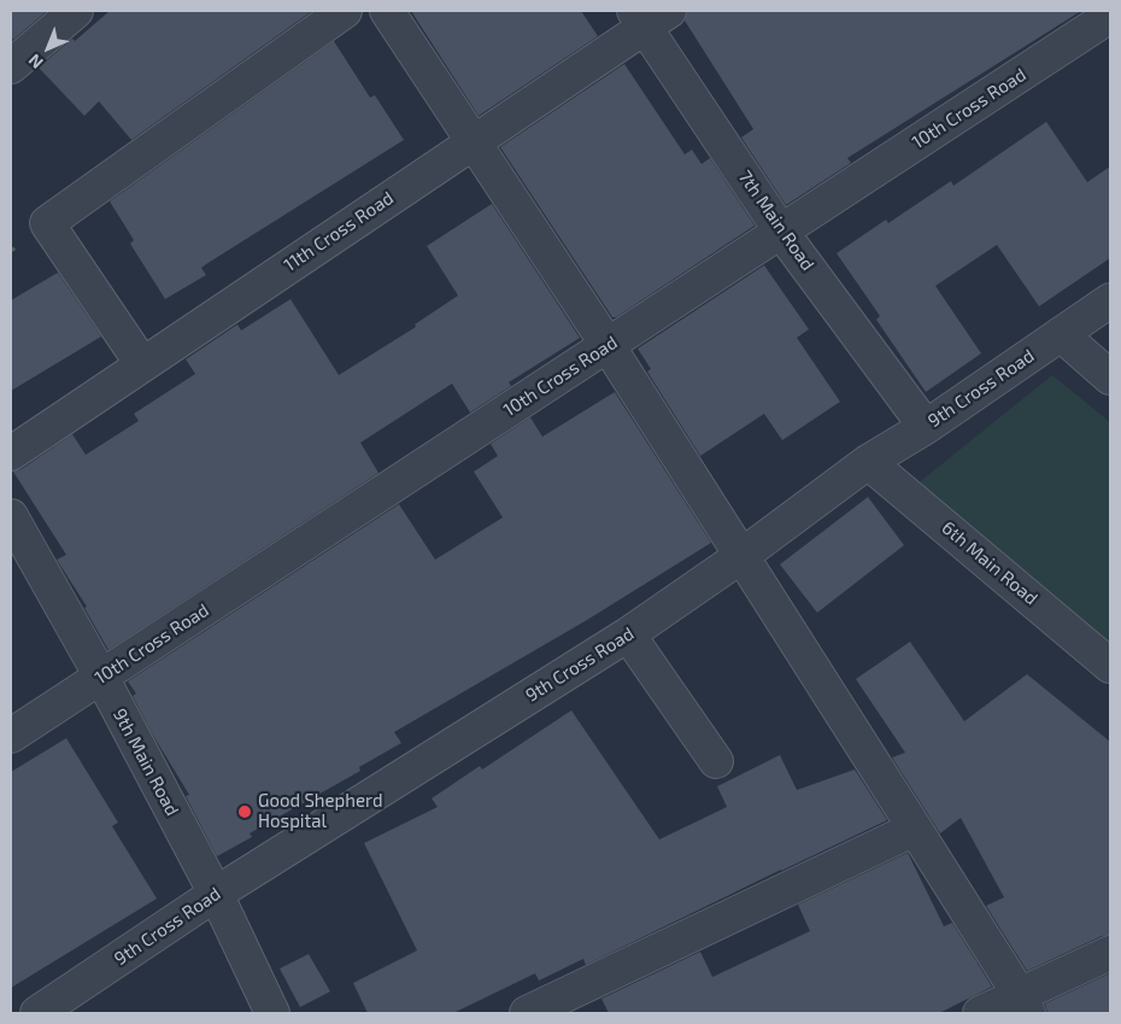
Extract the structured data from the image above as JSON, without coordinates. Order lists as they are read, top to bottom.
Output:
{
  "streets": {
    "street": [
      "10th Cross Road",
      "7th Main Road",
      "11th Cross Road",
      "9th Cross Road",
      "6th Main Road",
      "9th Main Road"
    ]
  },
  "crossings": [
    ["10th Cross Road", "7th Main Road"],
    ["10th Cross Road", "9th Main Road"],
    ["7th Main Road", "11th Cross Road"],
    ["7th Main Road", "9th Cross Road"],
    ["9th Cross Road", "6th Main Road"],
    ["9th Cross Road", "9th Main Road"]
  ],
  "places": ["Good Shepherd Hospital"],
  "north": "bottom left"
}
